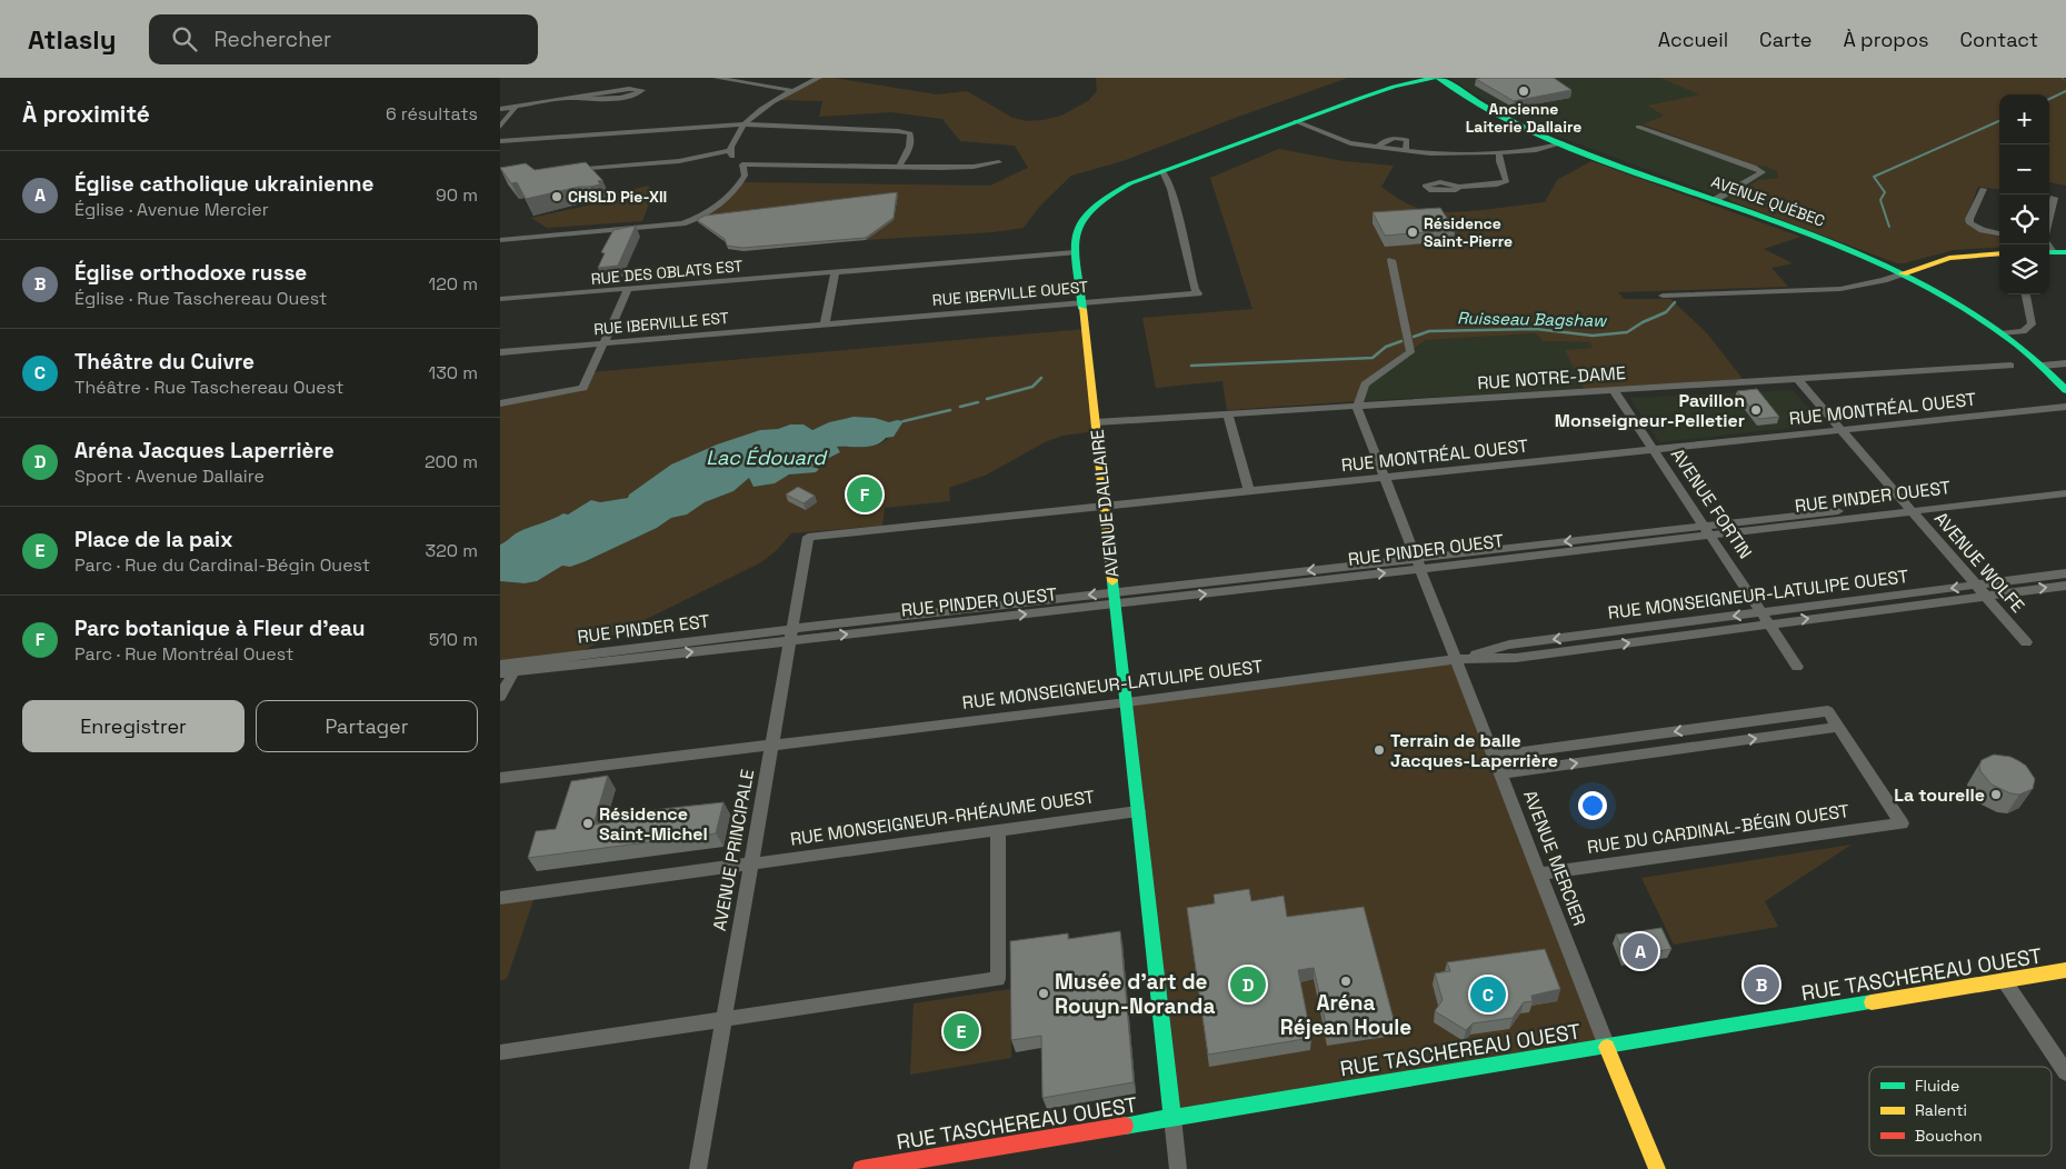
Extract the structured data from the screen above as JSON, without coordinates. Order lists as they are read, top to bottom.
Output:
{
  "streets": {
    "street": [
      "AVENUE QUÉBEC",
      "RUE DES OBLATS EST",
      "RUE IBERVILLE OUEST",
      "RUE IBERVILLE EST",
      "RUE NOTRE-DAME",
      "RUE MONTRÉAL OUEST",
      "RUE PINDER OUEST",
      "AVENUE DALLAIRE",
      "AVENUE FORTIN",
      "AVENUE WOLFE",
      "RUE MONSEIGNEUR-LATULIPE OUEST",
      "RUE PINDER EST",
      "RUE MONSEIGNEUR-RHÉAUME OUEST",
      "RUE DU CARDINAL-BÉGIN OUEST",
      "AVENUE PRINCIPALE",
      "AVENUE MERCIER",
      "RUE TASCHEREAU OUEST"
    ]
  },
  "crossings": [
    ["RUE DES OBLATS EST", "AVENUE DALLAIRE"],
    ["RUE IBERVILLE OUEST", "RUE IBERVILLE EST"],
    ["RUE IBERVILLE OUEST", "AVENUE DALLAIRE"],
    ["RUE NOTRE-DAME", "AVENUE DALLAIRE"],
    ["RUE NOTRE-DAME", "AVENUE FORTIN"],
    ["RUE NOTRE-DAME", "AVENUE WOLFE"],
    ["RUE NOTRE-DAME", "AVENUE MERCIER"],
    ["RUE MONTRÉAL OUEST", "AVENUE DALLAIRE"],
    ["RUE MONTRÉAL OUEST", "AVENUE FORTIN"],
    ["RUE MONTRÉAL OUEST", "AVENUE WOLFE"],
    ["RUE MONTRÉAL OUEST", "AVENUE PRINCIPALE"],
    ["RUE MONTRÉAL OUEST", "AVENUE MERCIER"],
    ["RUE PINDER OUEST", "AVENUE DALLAIRE"],
    ["RUE PINDER OUEST", "AVENUE FORTIN"],
    ["RUE PINDER OUEST", "AVENUE WOLFE"],
    ["RUE PINDER OUEST", "RUE PINDER EST"],
    ["RUE PINDER OUEST", "AVENUE PRINCIPALE"],
    ["RUE PINDER OUEST", "AVENUE MERCIER"],
    ["AVENUE DALLAIRE", "RUE MONSEIGNEUR-LATULIPE OUEST"],
    ["AVENUE DALLAIRE", "RUE MONSEIGNEUR-RHÉAUME OUEST"],
    ["AVENUE DALLAIRE", "RUE TASCHEREAU OUEST"],
    ["AVENUE FORTIN", "RUE MONSEIGNEUR-LATULIPE OUEST"],
    ["AVENUE WOLFE", "RUE MONSEIGNEUR-LATULIPE OUEST"],
    ["RUE MONSEIGNEUR-LATULIPE OUEST", "AVENUE PRINCIPALE"],
    ["RUE MONSEIGNEUR-LATULIPE OUEST", "AVENUE MERCIER"],
    ["RUE PINDER EST", "AVENUE PRINCIPALE"],
    ["RUE MONSEIGNEUR-RHÉAUME OUEST", "AVENUE PRINCIPALE"],
    ["RUE DU CARDINAL-BÉGIN OUEST", "AVENUE MERCIER"],
    ["AVENUE MERCIER", "RUE TASCHEREAU OUEST"]
  ],
  "water": ["Ruisseau Bagshaw", "Lac Édouard"],
  "places": [
    "Ancienne Laiterie Dallaire",
    "CHSLD Pie-XII",
    "Résidence Saint-Pierre",
    "Pavillon Monseigneur-Pelletier",
    "Terrain de balle Jacques-Laperrière",
    "La tourelle",
    "Résidence Saint-Michel",
    "Aréna Réjean Houle",
    "Musée d'art de Rouyn-Noranda"
  ],
  "legend": ["Fluide", "Ralenti", "Bouchon"],
  "page": {
    "header": "Atlasly",
    "search": "Rechercher",
    "nav": [
      "Accueil",
      "Carte",
      "À propos",
      "Contact"
    ],
    "heading": ["À proximité", "6 résultats"],
    "map_buttons": ["+", "−"],
    "list": [
      {
        "mark": "A",
        "name": "Église catholique ukrainienne",
        "note": "Église · Avenue Mercier",
        "value": "90 m"
      },
      {
        "mark": "B",
        "name": "Église orthodoxe russe",
        "note": "Église · Rue Taschereau Ouest",
        "value": "120 m"
      },
      {
        "mark": "C",
        "name": "Théâtre du Cuivre",
        "note": "Théâtre · Rue Taschereau Ouest",
        "value": "130 m"
      },
      {
        "mark": "D",
        "name": "Aréna Jacques Laperrière",
        "note": "Sport · Avenue Dallaire",
        "value": "200 m"
      },
      {
        "mark": "E",
        "name": "Place de la paix",
        "note": "Parc · Rue du Cardinal-Bégin Ouest",
        "value": "320 m"
      },
      {
        "mark": "F",
        "name": "Parc botanique à Fleur d'eau",
        "note": "Parc · Rue Montréal Ouest",
        "value": "510 m"
      }
    ],
    "pins": [
      "F",
      "A",
      "B",
      "D",
      "C",
      "E"
    ],
    "buttons": ["Enregistrer", "Partager"]
  }
}
